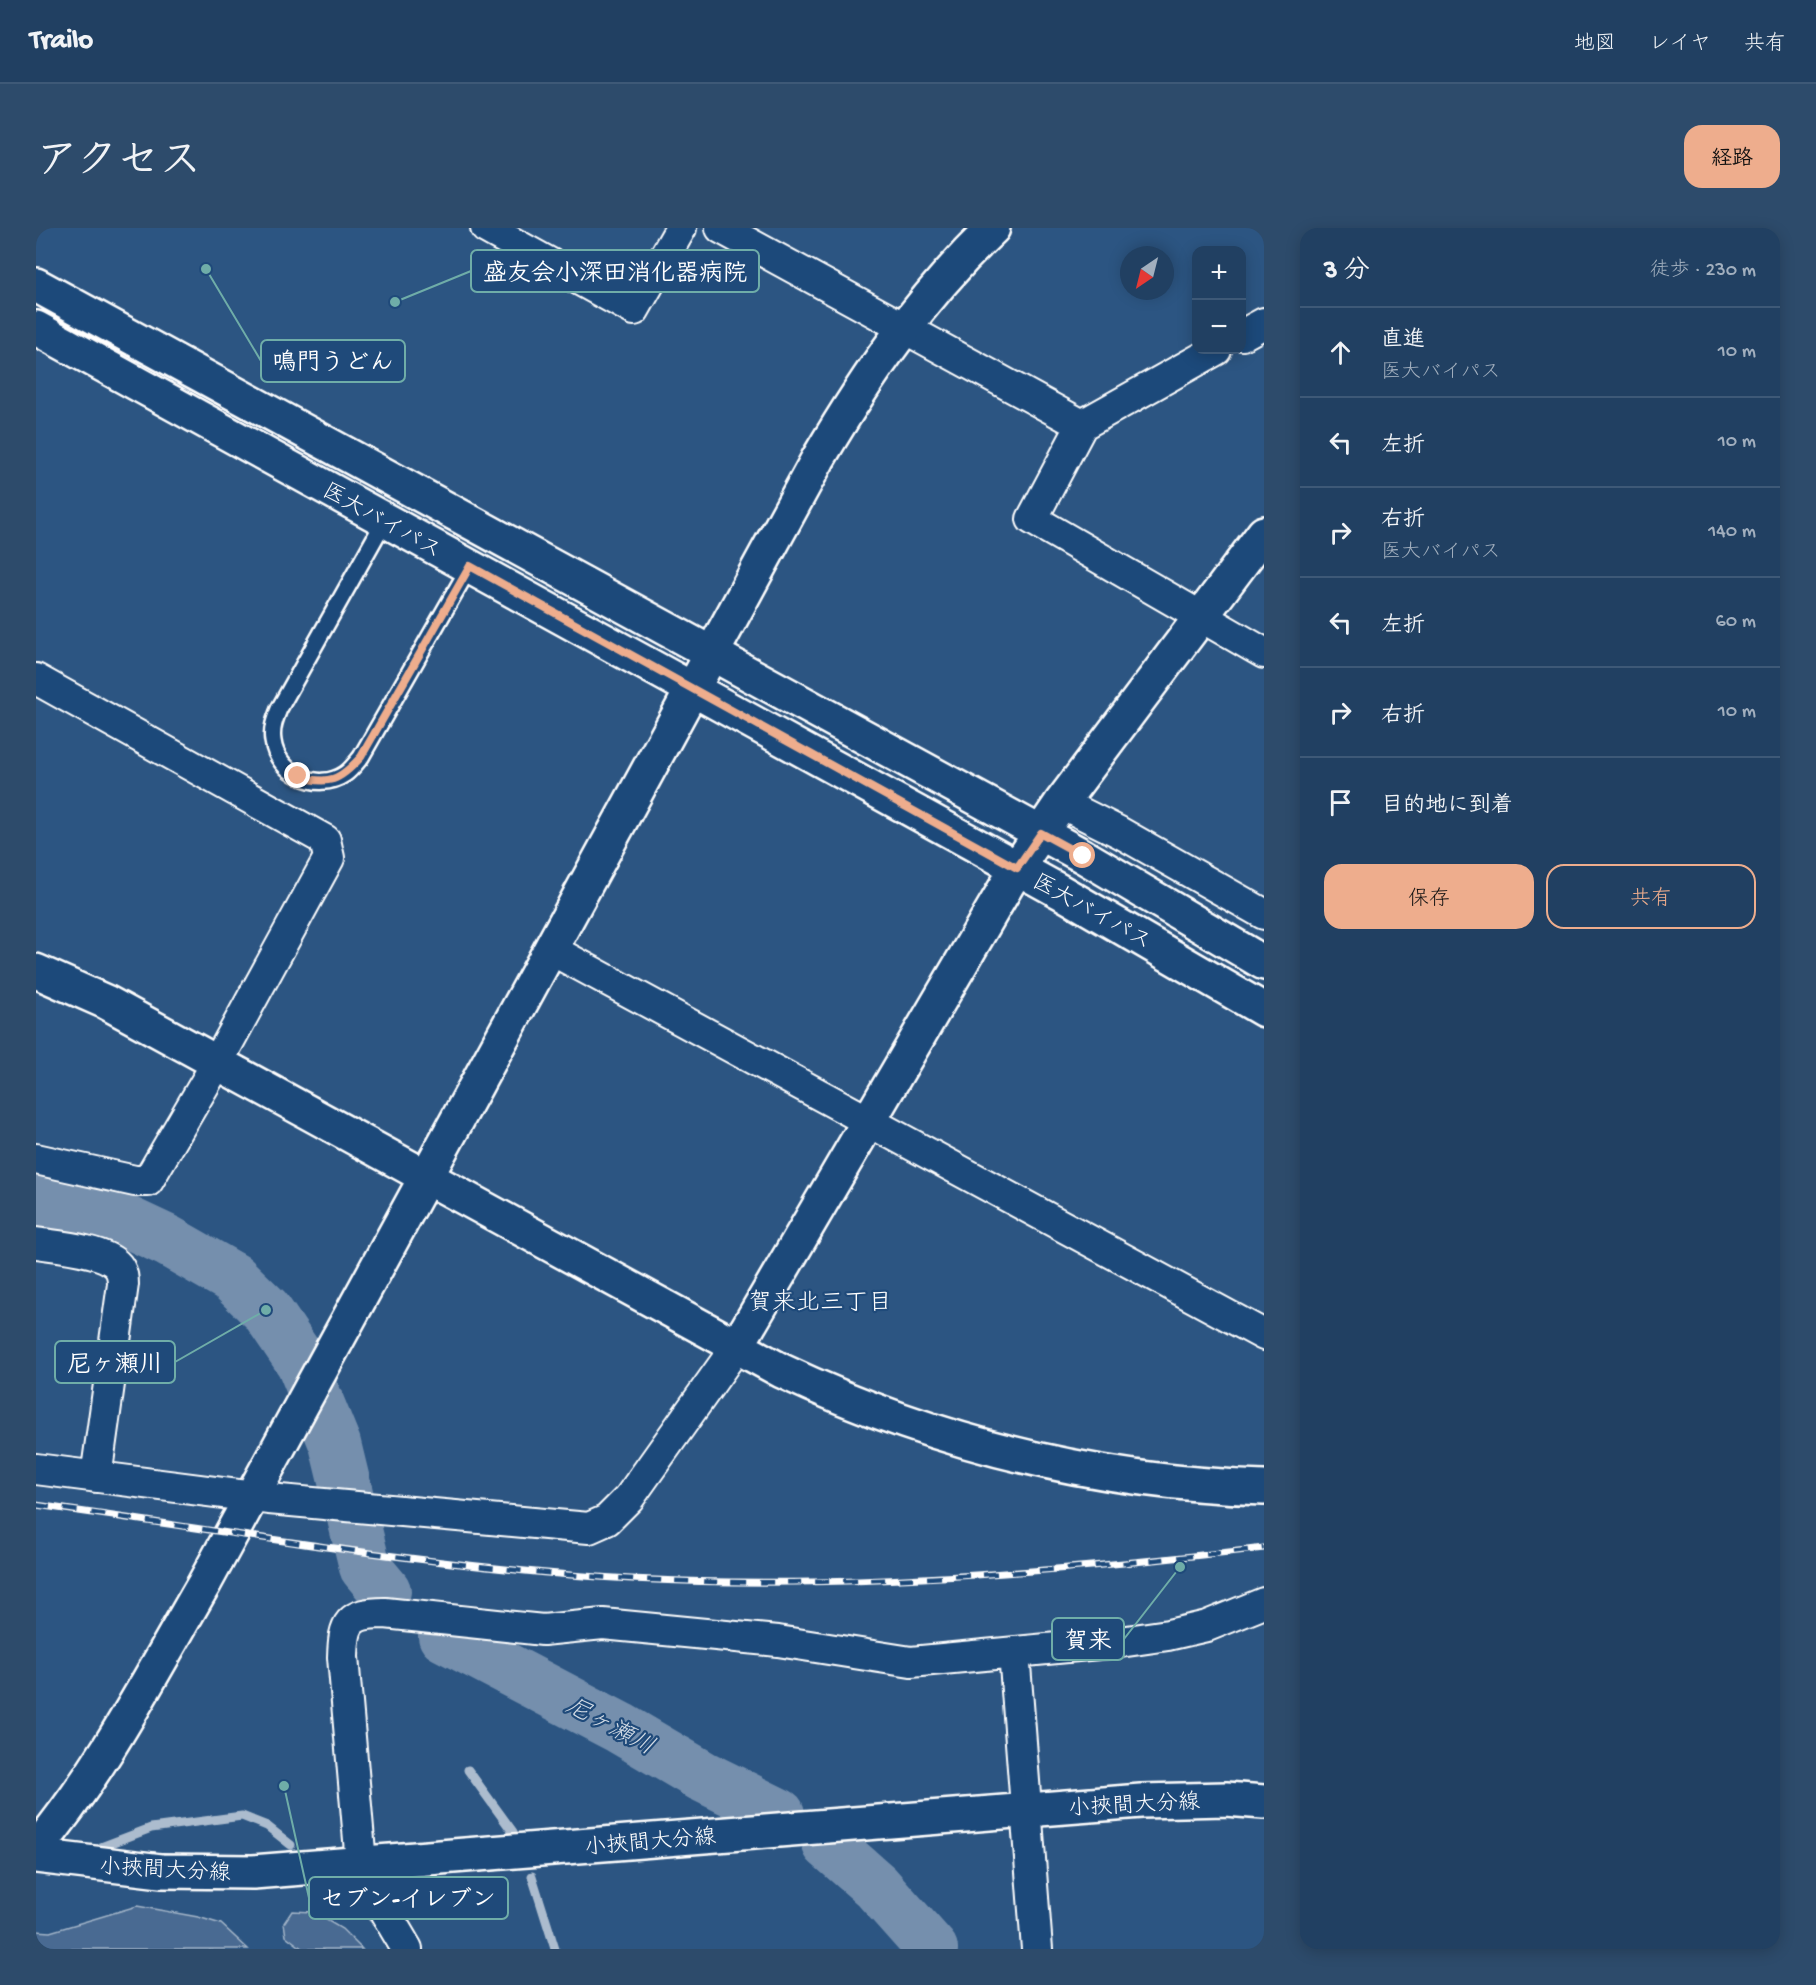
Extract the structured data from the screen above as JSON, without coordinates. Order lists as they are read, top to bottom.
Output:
{
  "streets": {
    "street": ["医大バイパス", "小挾間大分線"]
  },
  "districts": ["賀来北三丁目"],
  "water": ["尼ヶ瀬川"],
  "places": [
    "鳴門うどん",
    "盛友会小深田消化器病院",
    "尼ヶ瀬川",
    "賀来",
    "セブン-イレブン"
  ],
  "north": "bottom left",
  "page": {
    "header": "Trailo",
    "nav": ["地図", "レイヤ", "共有"],
    "title": "アクセス",
    "buttons": [
      "経路",
      ["保存", "共有"]
    ],
    "heading": ["3 分", "徒歩 · 230 m"],
    "map_buttons": ["+", "−"],
    "list": [
      ["直進", "医大バイパス", "10 m"],
      ["左折", "10 m"],
      ["右折", "医大バイパス", "140 m"],
      ["左折", "60 m"],
      ["右折", "10 m"],
      "目的地に到着"
    ]
  }
}
